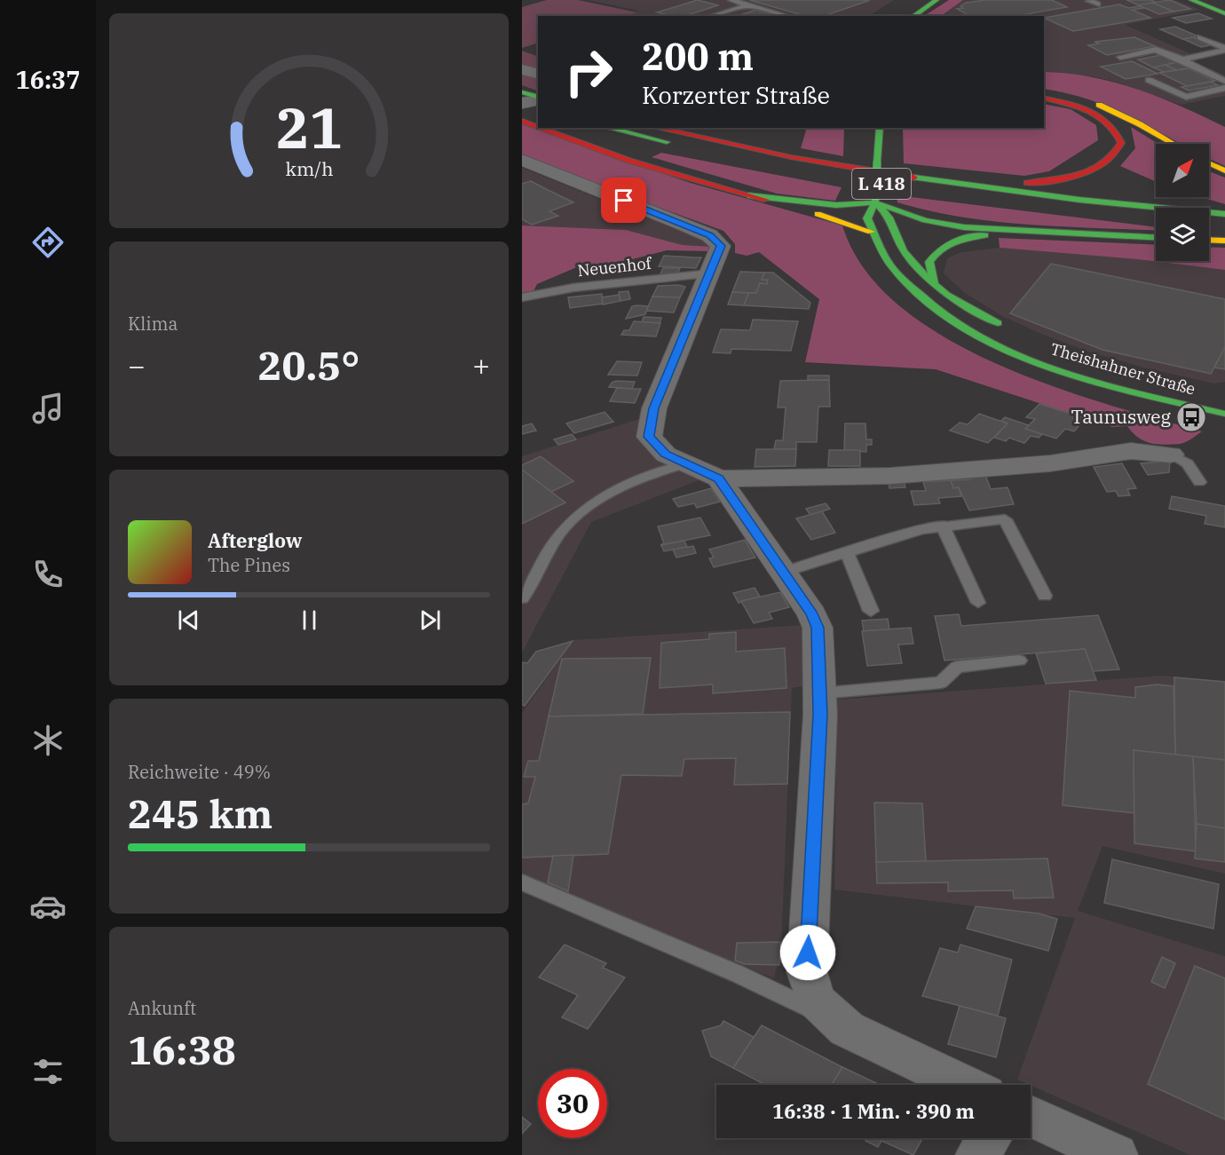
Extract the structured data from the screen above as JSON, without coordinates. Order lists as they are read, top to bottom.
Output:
{
  "streets": {
    "main road": ["L 418", "Theishahner Straße"],
    "lane": ["Neuenhof"]
  },
  "crossings": [
    ["L 418", "Theishahner Straße"]
  ],
  "places": {
    "bus stop": ["Taunusweg"]
  },
  "north": "top right",
  "page": {
    "tabs": "16:37",
    "turn": ["200 m", "Korzerter Straße"],
    "tile": [
      "Klima",
      ["Reichweite · 49%", "245 km"],
      ["Ankunft", "16:38"]
    ],
    "heat": ["−", "20.5°", "+"],
    "song": ["Afterglow", "The Pines"],
    "limit": "30",
    "trip": "16:38 · 1 Min. · 390 m",
    "gauge": ["21", "km/h"]
  }
}
